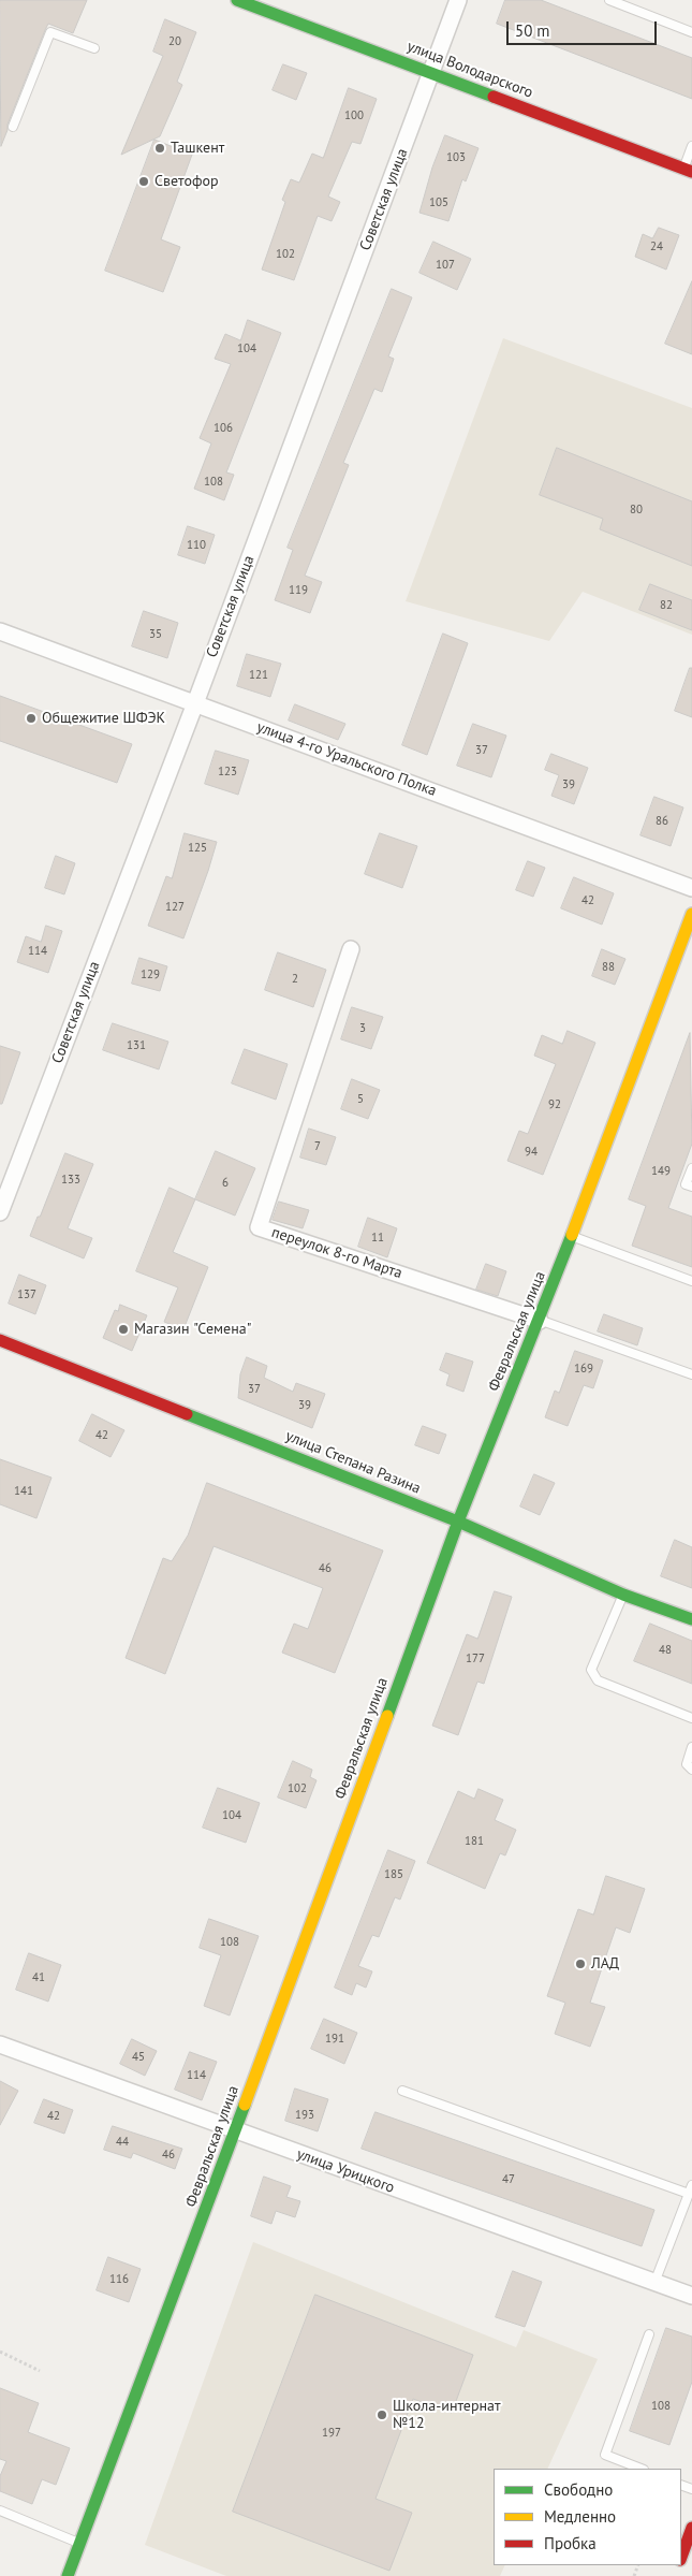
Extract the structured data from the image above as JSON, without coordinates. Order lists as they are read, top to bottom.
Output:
{
  "streets": {
    "street": [
      "улица Володарского",
      "Советская улица",
      "улица 4-го Уральского Полка",
      "переулок 8-го Марта",
      "Февральская улица",
      "улица Степана Разина",
      "улица Урицкого"
    ]
  },
  "crossings": [
    ["улица Володарского", "Советская улица"],
    ["Советская улица", "улица 4-го Уральского Полка"],
    ["переулок 8-го Марта", "Февральская улица"],
    ["Февральская улица", "улица Степана Разина"],
    ["Февральская улица", "улица Урицкого"]
  ],
  "places": [
    "Ташкент",
    "Светофор",
    "Общежитие ШФЭК",
    "Магазин \"Семена\"",
    "ЛАД",
    "Школа-интернат №12"
  ],
  "house_numbers": [
    "20",
    "100",
    "103",
    "105",
    "24",
    "102",
    "107",
    "104",
    "106",
    "108",
    "80",
    "110",
    "119",
    "82",
    "35",
    "121",
    "37",
    "123",
    "39",
    "86",
    "125",
    "42",
    "127",
    "114",
    "88",
    "129",
    "2",
    "3",
    "131",
    "5",
    "92",
    "7",
    "94",
    "149",
    "133",
    "6",
    "11",
    "137",
    "169",
    "37",
    "39",
    "42",
    "141",
    "46",
    "48",
    "177",
    "102",
    "104",
    "181",
    "185",
    "108",
    "41",
    "191",
    "45",
    "114",
    "193",
    "42",
    "44",
    "46",
    "47",
    "116",
    "108",
    "197"
  ],
  "legend": ["Свободно", "Медленно", "Пробка"],
  "scale_bar": "50 m"
}
